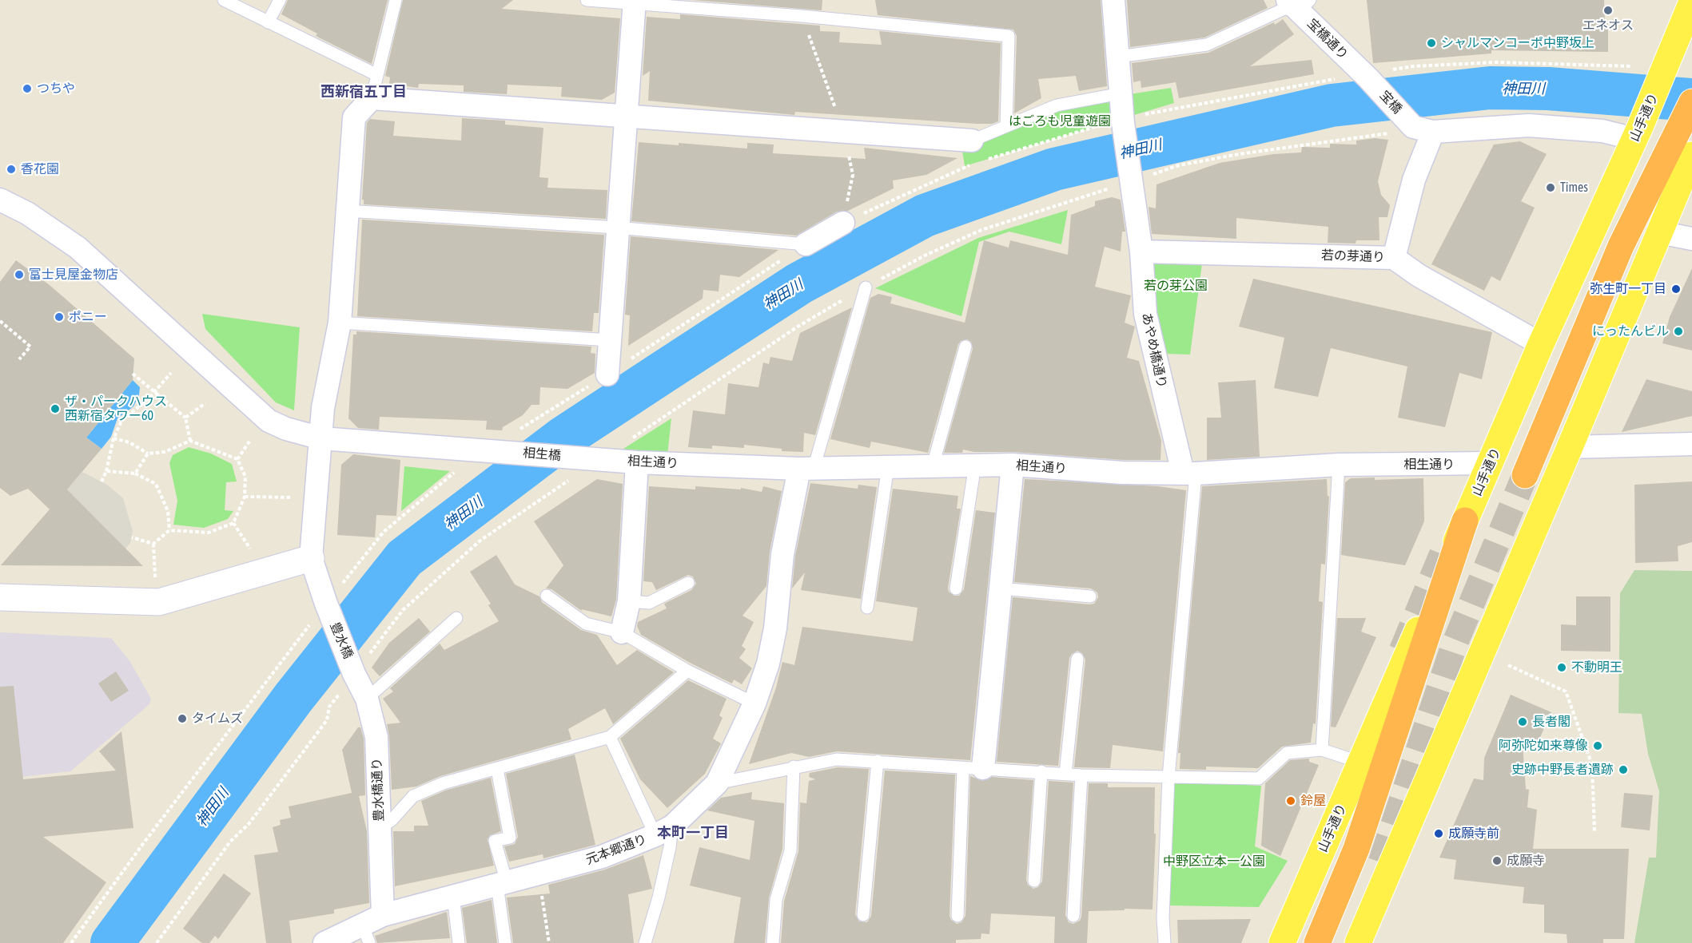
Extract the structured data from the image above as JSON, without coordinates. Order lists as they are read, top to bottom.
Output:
{
  "streets": {
    "main road": ["山手通り"],
    "street": [
      "宝橋通り",
      "宝橋",
      "若の芽通り",
      "あやめ橋通り",
      "相生橋",
      "相生通り",
      "豊水橋",
      "豊水橋通り",
      "元本郷通り"
    ]
  },
  "crossings": [
    ["宝橋通り", "宝橋"],
    ["山手通り", "若の芽通り"],
    ["山手通り", "相生通り"],
    ["若の芽通り", "あやめ橋通り"],
    ["あやめ橋通り", "相生通り"],
    ["相生橋", "相生通り"],
    ["相生通り", "元本郷通り"],
    ["豊水橋", "豊水橋通り"],
    ["豊水橋通り", "元本郷通り"]
  ],
  "districts": ["西新宿五丁目", "本町一丁目"],
  "water": ["神田川"],
  "parks": ["はごろも児童遊園", "若の芽公園", "中野区立本一公園"],
  "places": [
    "エネオス",
    "シャルマンコーポ中野坂上",
    "つちや",
    "香花園",
    "Times",
    "富士見屋金物店",
    "弥生町一丁目",
    "ポニー",
    "にったんビル",
    "ザ・パークハウス 西新宿タワー60",
    "不動明王",
    "タイムズ",
    "長者閣",
    "阿弥陀如来尊像",
    "史跡中野長者遺跡",
    "鈴屋",
    "成願寺前",
    "成願寺"
  ]
}
